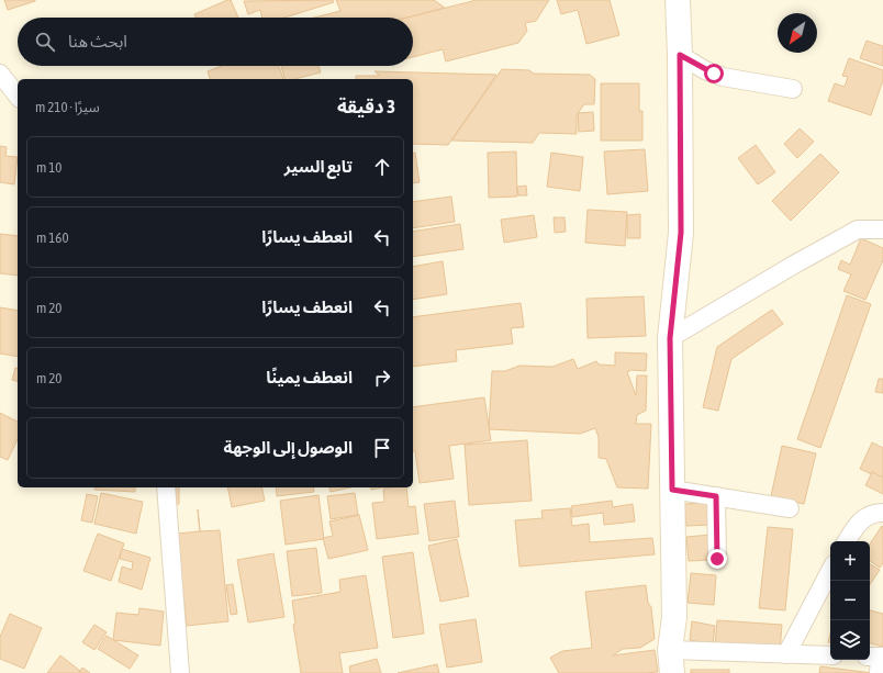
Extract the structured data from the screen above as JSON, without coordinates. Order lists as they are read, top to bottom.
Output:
{
  "north": "bottom left",
  "page": {
    "search": "ابحث هنا",
    "heading": ["3 دقيقة", "سيرًا · 210 m"],
    "list": [
      ["تابع السير", "10 m"],
      ["انعطف يسارًا", "160 m"],
      ["انعطف يسارًا", "20 m"],
      ["انعطف يمينًا", "20 m"],
      "الوصول إلى الوجهة"
    ],
    "map_buttons": ["+", "−"]
  }
}
